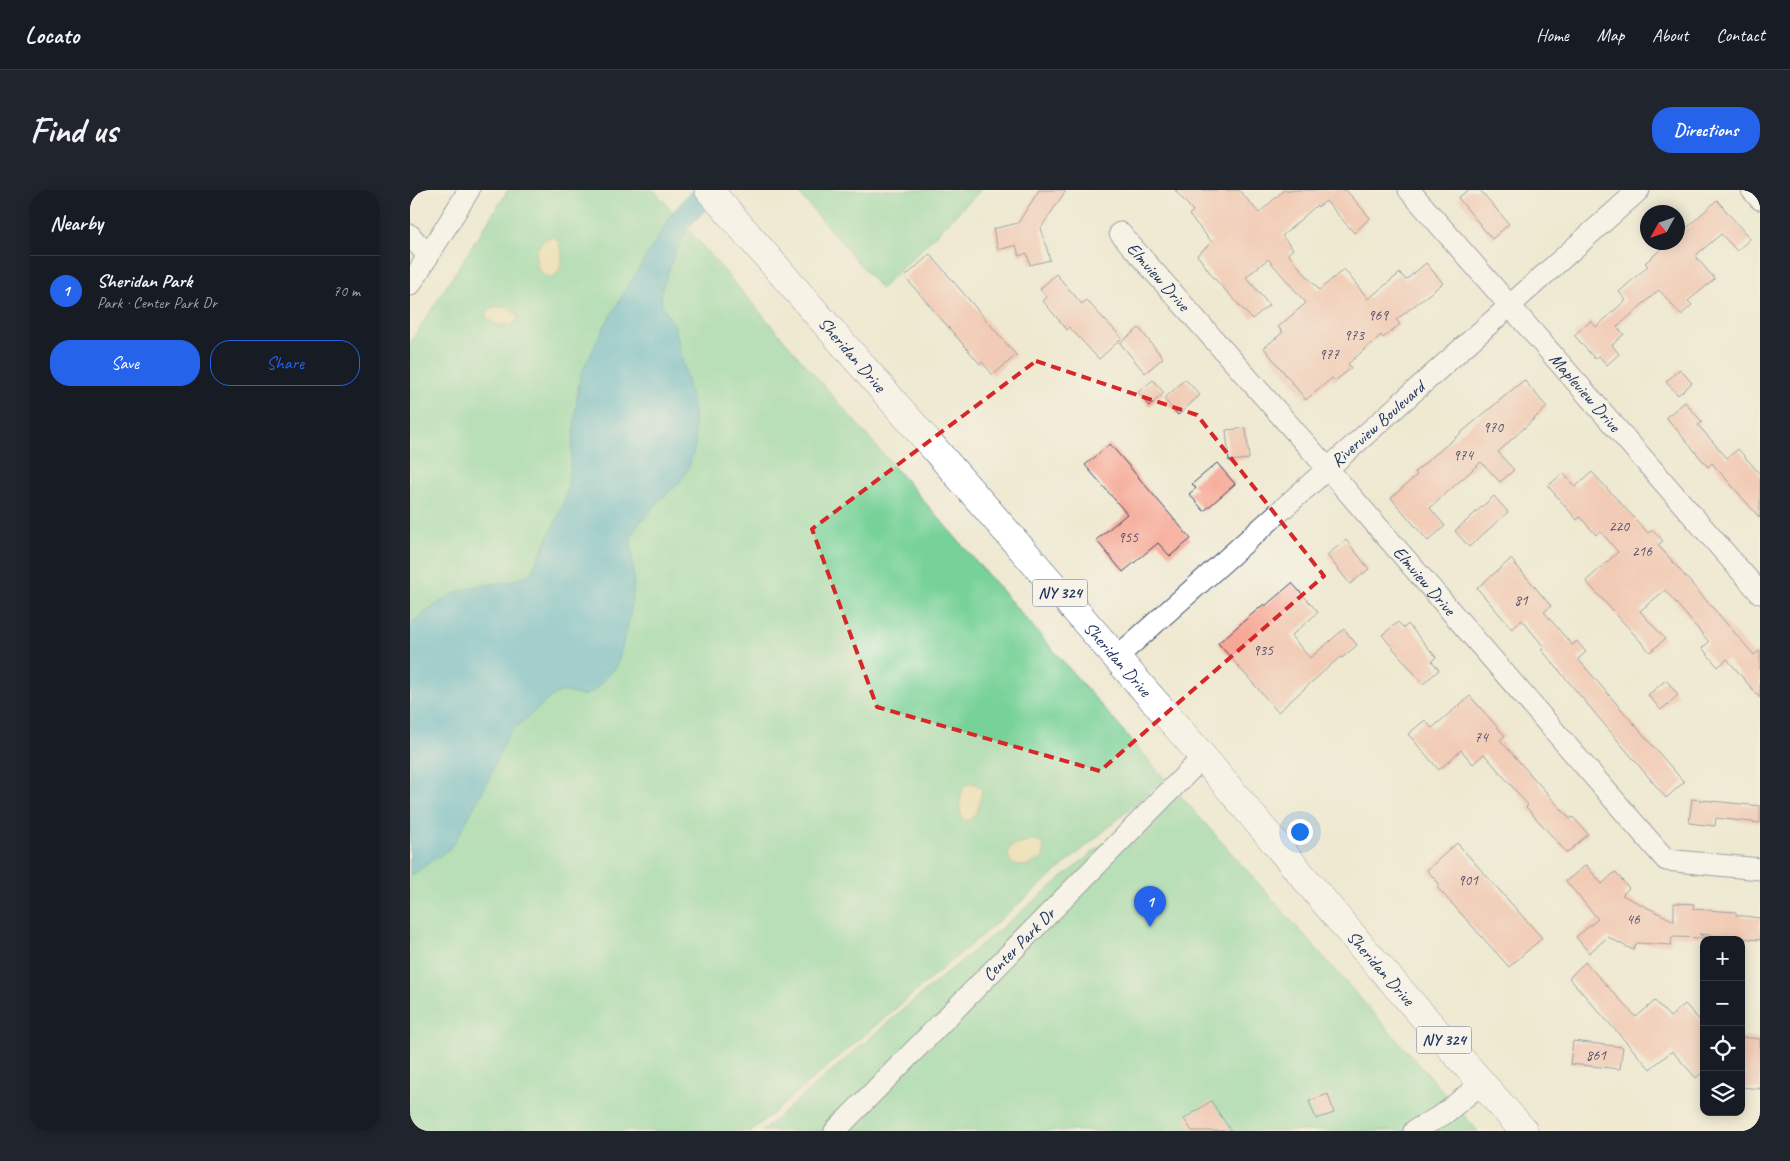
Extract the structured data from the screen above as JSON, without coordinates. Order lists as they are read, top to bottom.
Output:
{
  "streets": {
    "main road": ["Sheridan Drive", "NY 324"],
    "street": [
      "Elmview Drive",
      "Mapleview Drive",
      "Riverview Boulevard",
      "Center Park Dr"
    ]
  },
  "crossings": [
    ["Elmview Drive", "Riverview Boulevard"],
    ["Sheridan Drive", "Riverview Boulevard"],
    ["Sheridan Drive", "Center Park Dr"],
    ["Mapleview Drive", "Riverview Boulevard"]
  ],
  "house_numbers": [
    "969",
    "973",
    "977",
    "970",
    "974",
    "220",
    "955",
    "216",
    "81",
    "935",
    "74",
    "901",
    "46",
    "861"
  ],
  "north": "bottom left",
  "page": {
    "header": "Locato",
    "nav": [
      "Home",
      "Map",
      "About",
      "Contact"
    ],
    "buttons": [
      "Directions",
      ["Save", "Share"]
    ],
    "title": "Find us",
    "heading": "Nearby",
    "list": [
      {
        "mark": "1",
        "name": "Sheridan Park",
        "note": "Park · Center Park Dr",
        "value": "70 m"
      }
    ],
    "pins": "1",
    "map_buttons": ["+", "−"]
  }
}
